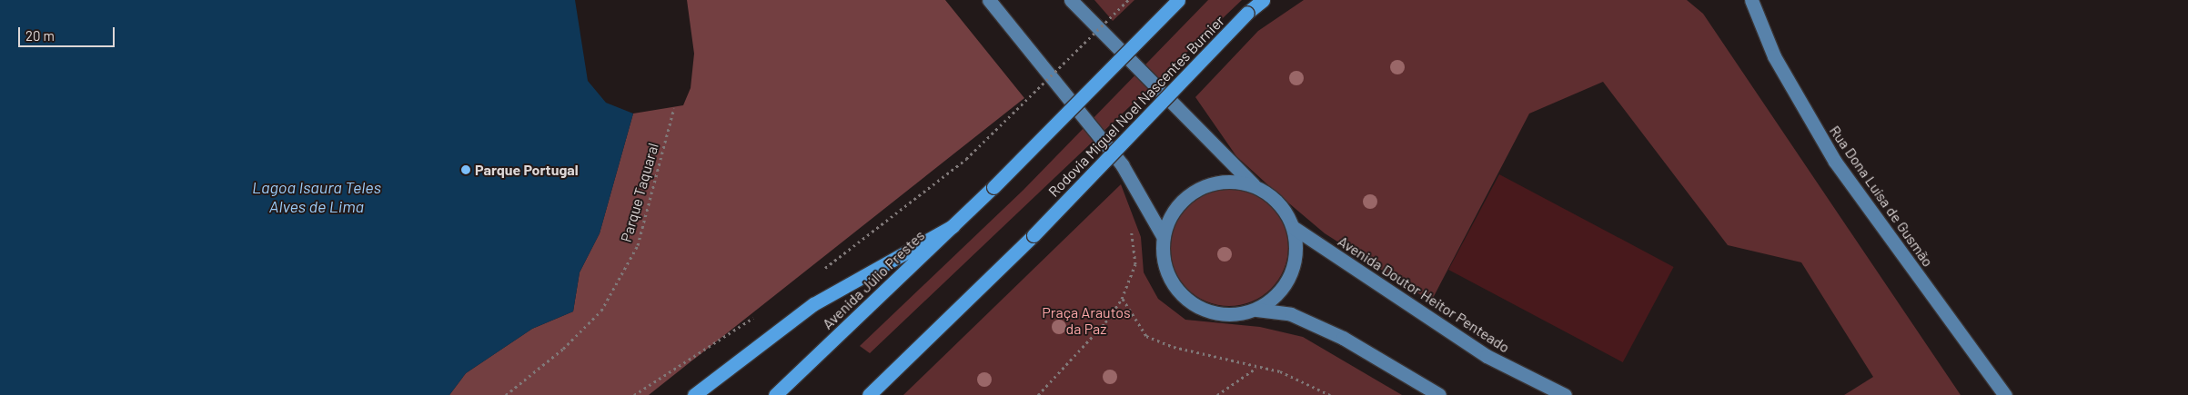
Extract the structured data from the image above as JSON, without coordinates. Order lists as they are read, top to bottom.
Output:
{
  "streets": {
    "highway": ["Rodovia Miguel Noel Nascentes Burnier", "Avenida Júlio Prestes"],
    "main road": ["Rua Dona Luísa de Gusmão", "Avenida Doutor Heitor Penteado"],
    "path": ["Parque Taquaral"]
  },
  "water": ["Lagoa Isaura Teles Alves de Lima"],
  "parks": ["Praça Arautos da Paz"],
  "places": ["Parque Portugal"],
  "scale_bar": "20 m"
}
